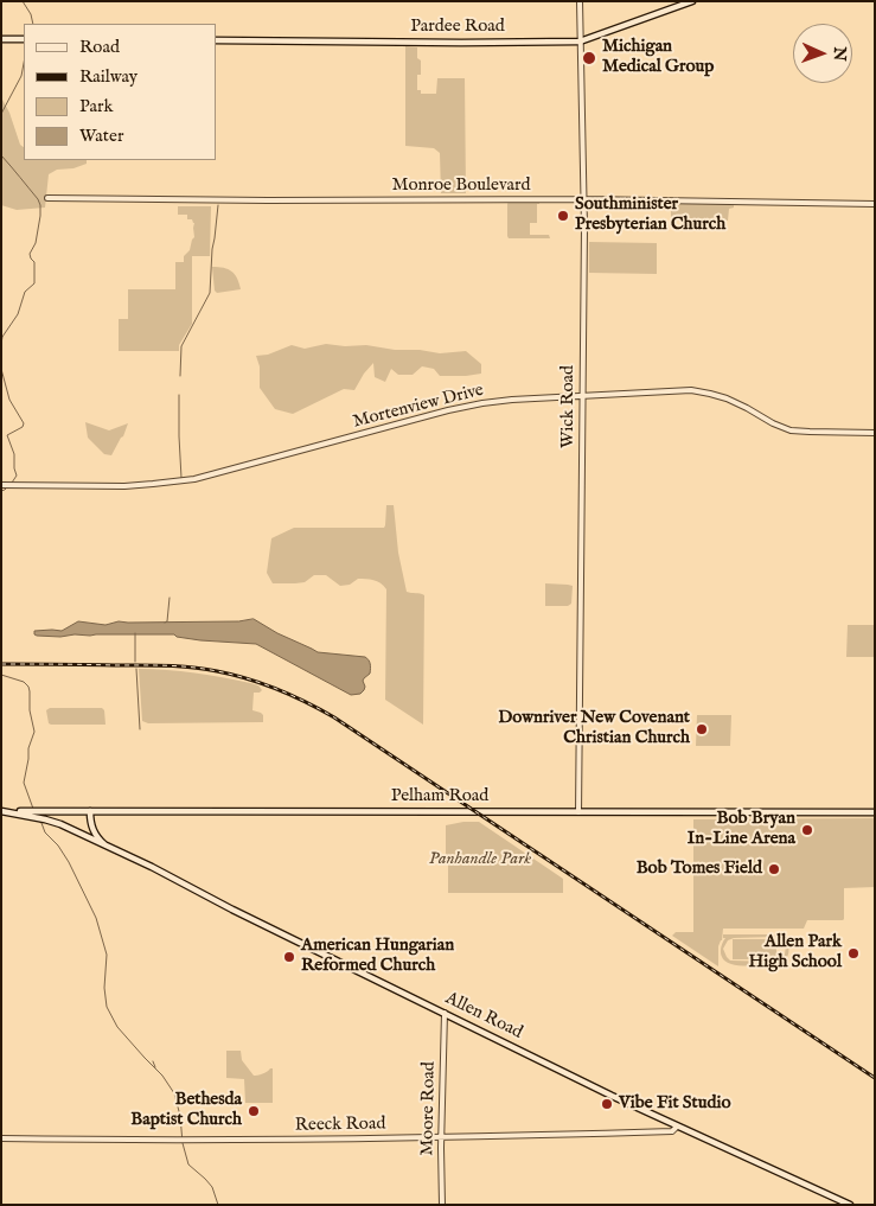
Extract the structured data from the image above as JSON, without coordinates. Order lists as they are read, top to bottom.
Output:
{
  "streets": {
    "main road": ["Pardee Road", "Pelham Road", "Allen Road"],
    "street": [
      "Monroe Boulevard",
      "Mortenview Drive",
      "Wick Road",
      "Moore Road",
      "Reeck Road"
    ]
  },
  "crossings": [
    ["Pardee Road", "Wick Road"],
    ["Monroe Boulevard", "Wick Road"],
    ["Mortenview Drive", "Wick Road"],
    ["Wick Road", "Pelham Road"],
    ["Pelham Road", "Allen Road"],
    ["Allen Road", "Moore Road"],
    ["Allen Road", "Reeck Road"],
    ["Moore Road", "Reeck Road"]
  ],
  "parks": ["Panhandle Park"],
  "places": [
    "Michigan Medical Group",
    "Southminister Presbyterian Church",
    "Downriver New Covenant Christian Church",
    "Bob Bryan In-Line Arena",
    "Bob Tomes Field",
    "Allen Park High School",
    "American Hungarian Reformed Church",
    "Vibe Fit Studio",
    "Bethesda Baptist Church"
  ],
  "legend": [
    "Road",
    "Railway",
    "Park",
    "Water"
  ],
  "north": "right"
}
